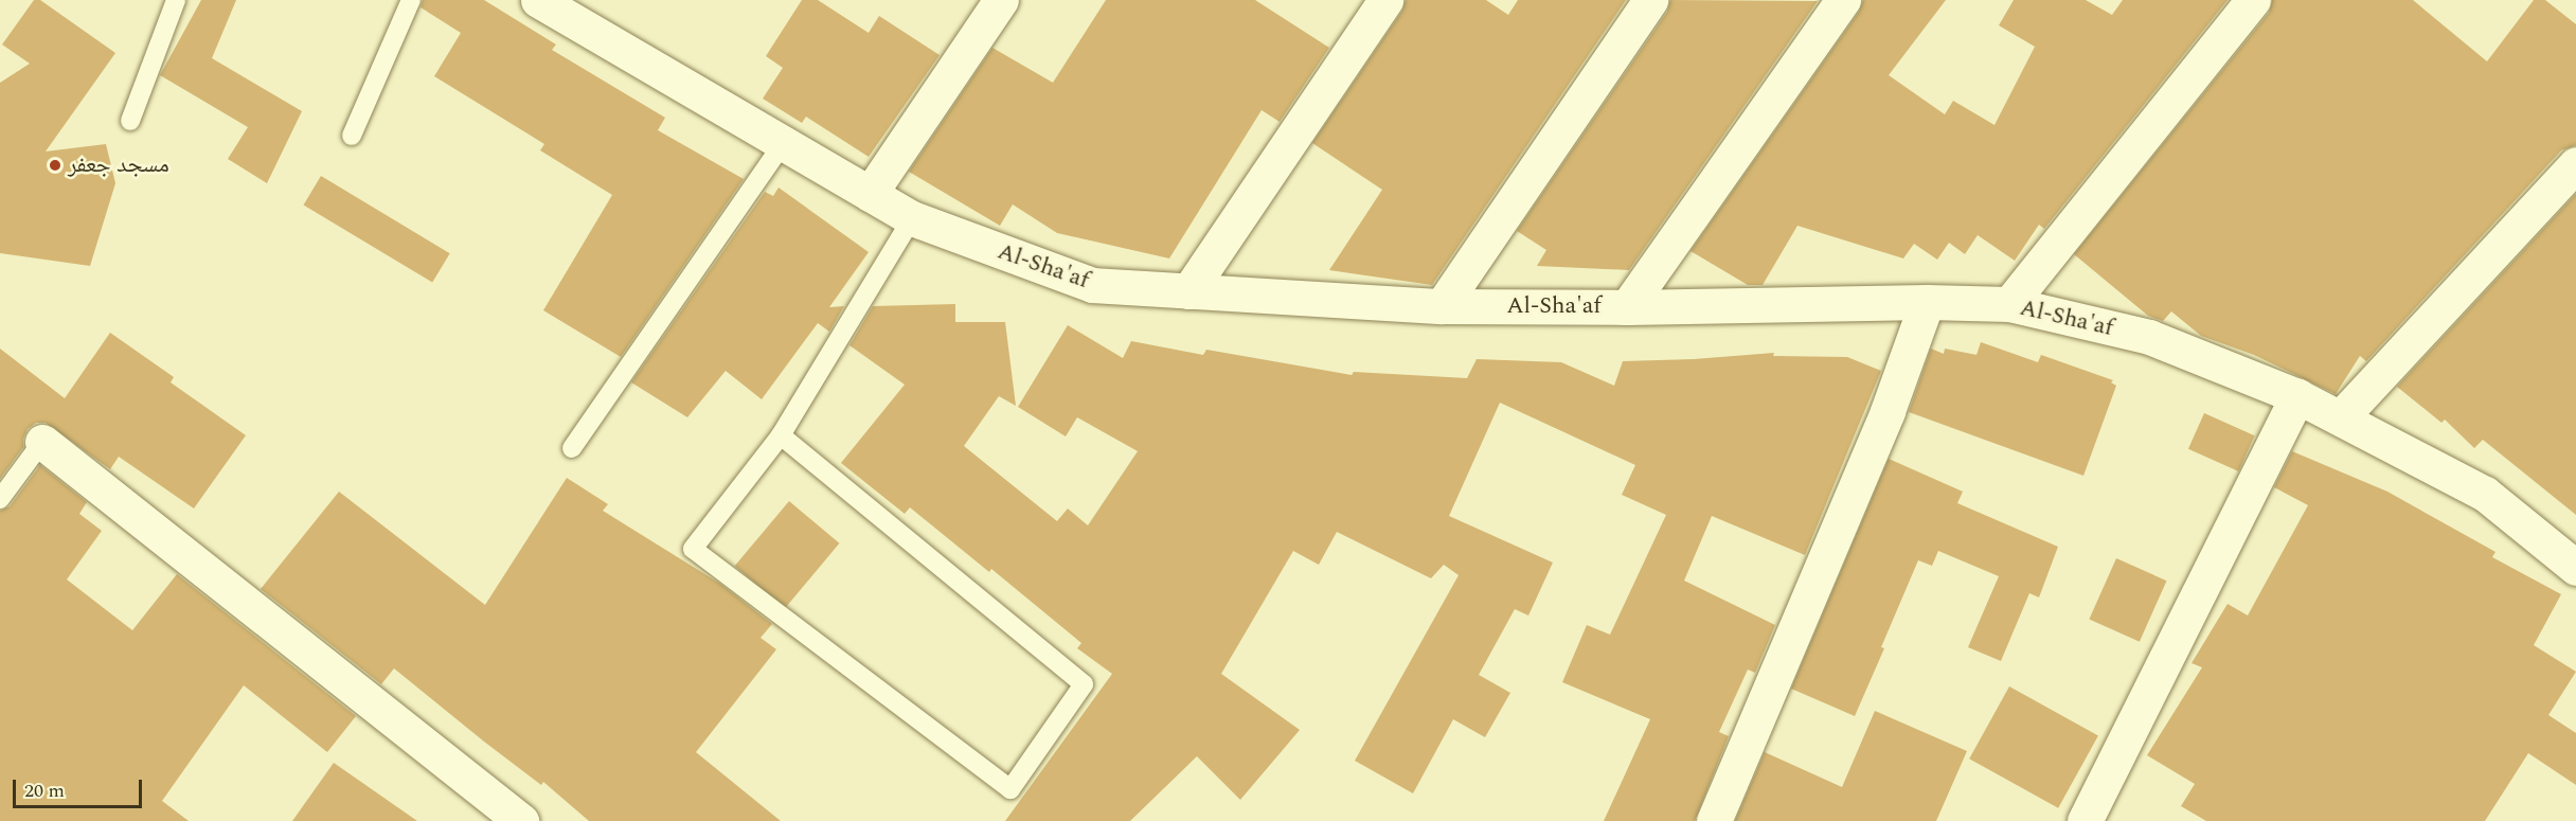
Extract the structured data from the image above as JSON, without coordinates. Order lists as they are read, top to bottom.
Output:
{
  "streets": {
    "street": ["Al-Sha'af"]
  },
  "places": ["مسجد جعفر"],
  "scale_bar": "20 m"
}
